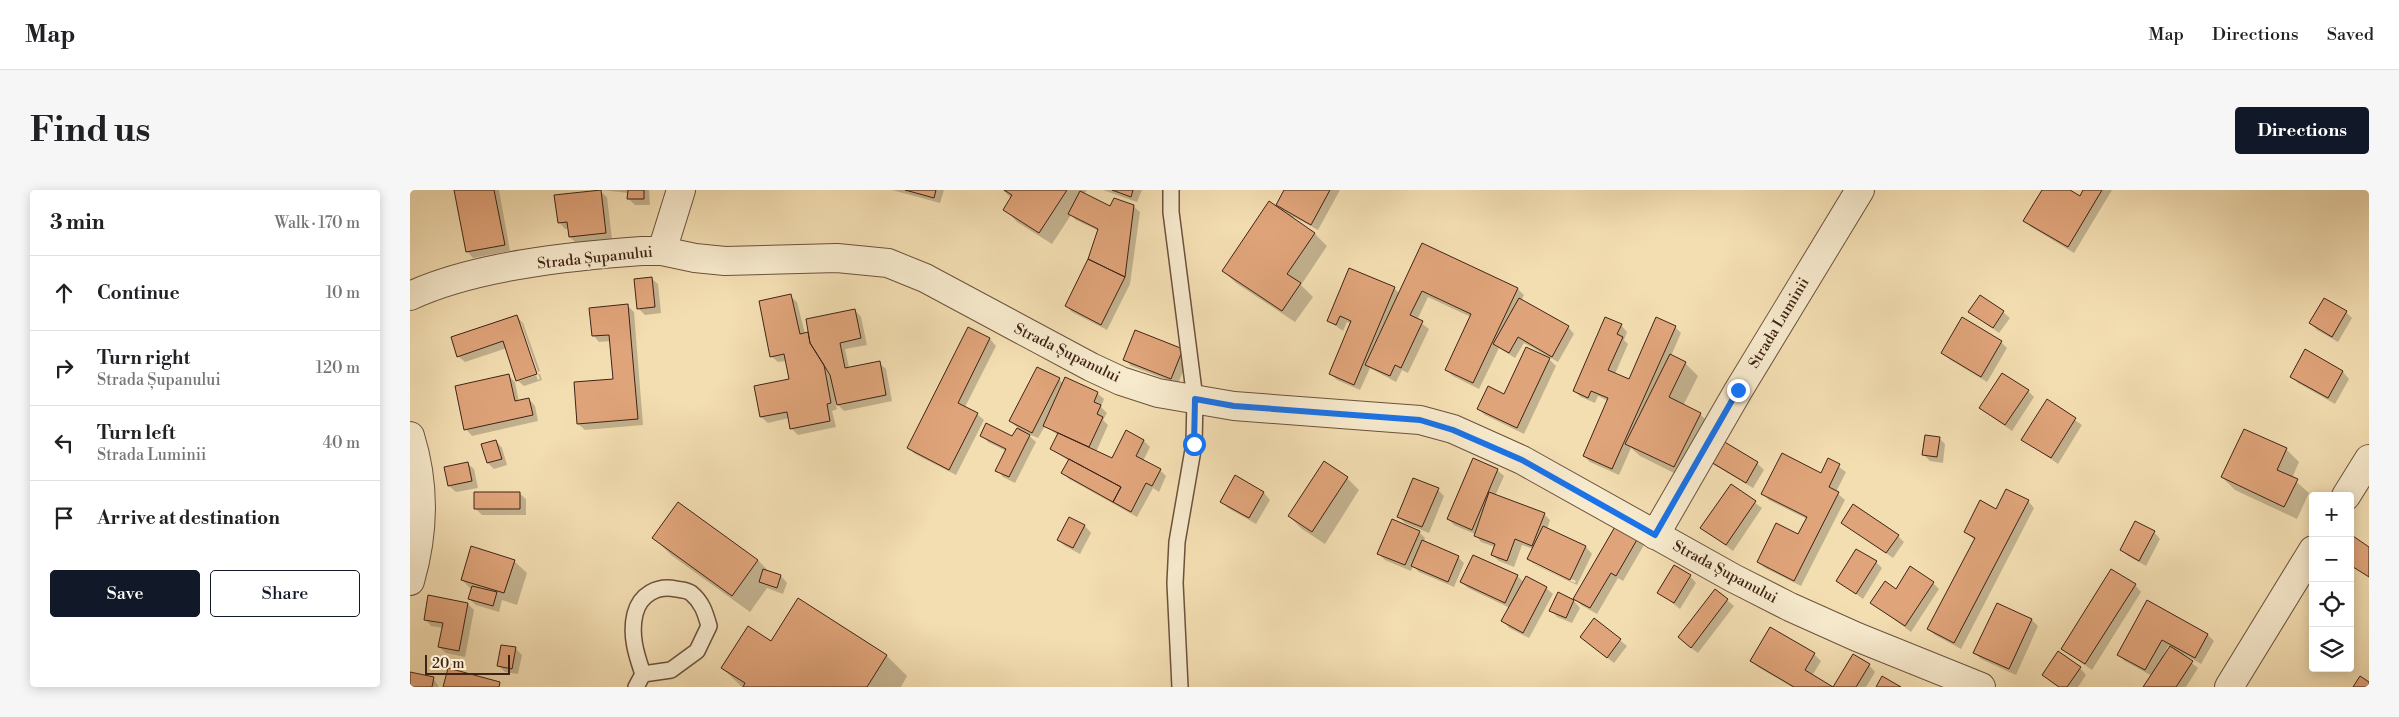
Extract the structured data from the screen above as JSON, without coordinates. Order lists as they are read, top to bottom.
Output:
{
  "streets": {
    "street": ["Strada Șupanului", "Strada Luminii"]
  },
  "crossings": [
    ["Strada Șupanului", "Strada Luminii"]
  ],
  "scale_bar": "20 m",
  "page": {
    "header": "Map",
    "nav": ["Map", "Directions", "Saved"],
    "buttons": [
      "Directions",
      ["Save", "Share"]
    ],
    "title": "Find us",
    "heading": ["3 min", "Walk · 170 m"],
    "list": [
      ["Continue", "10 m"],
      ["Turn right", "Strada Șupanului", "120 m"],
      ["Turn left", "Strada Luminii", "40 m"],
      "Arrive at destination"
    ],
    "map_buttons": ["+", "−"],
    "scale": "20 m"
  }
}
